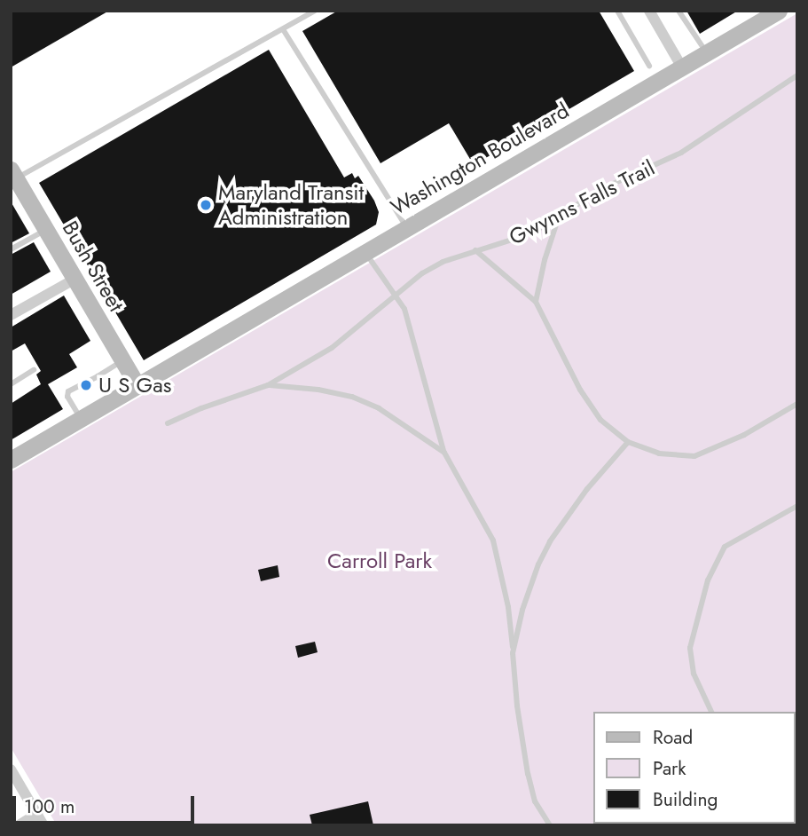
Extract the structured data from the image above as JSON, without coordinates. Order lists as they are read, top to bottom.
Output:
{
  "streets": {
    "main road": ["Washington Boulevard", "Bush Street"],
    "lane": ["Gwynns Falls Trail"]
  },
  "crossings": [
    ["Washington Boulevard", "Bush Street"]
  ],
  "parks": ["Carroll Park"],
  "places": ["Maryland Transit Administration", "U S Gas"],
  "legend": ["Road", "Park", "Building"],
  "scale_bar": "100 m"
}
